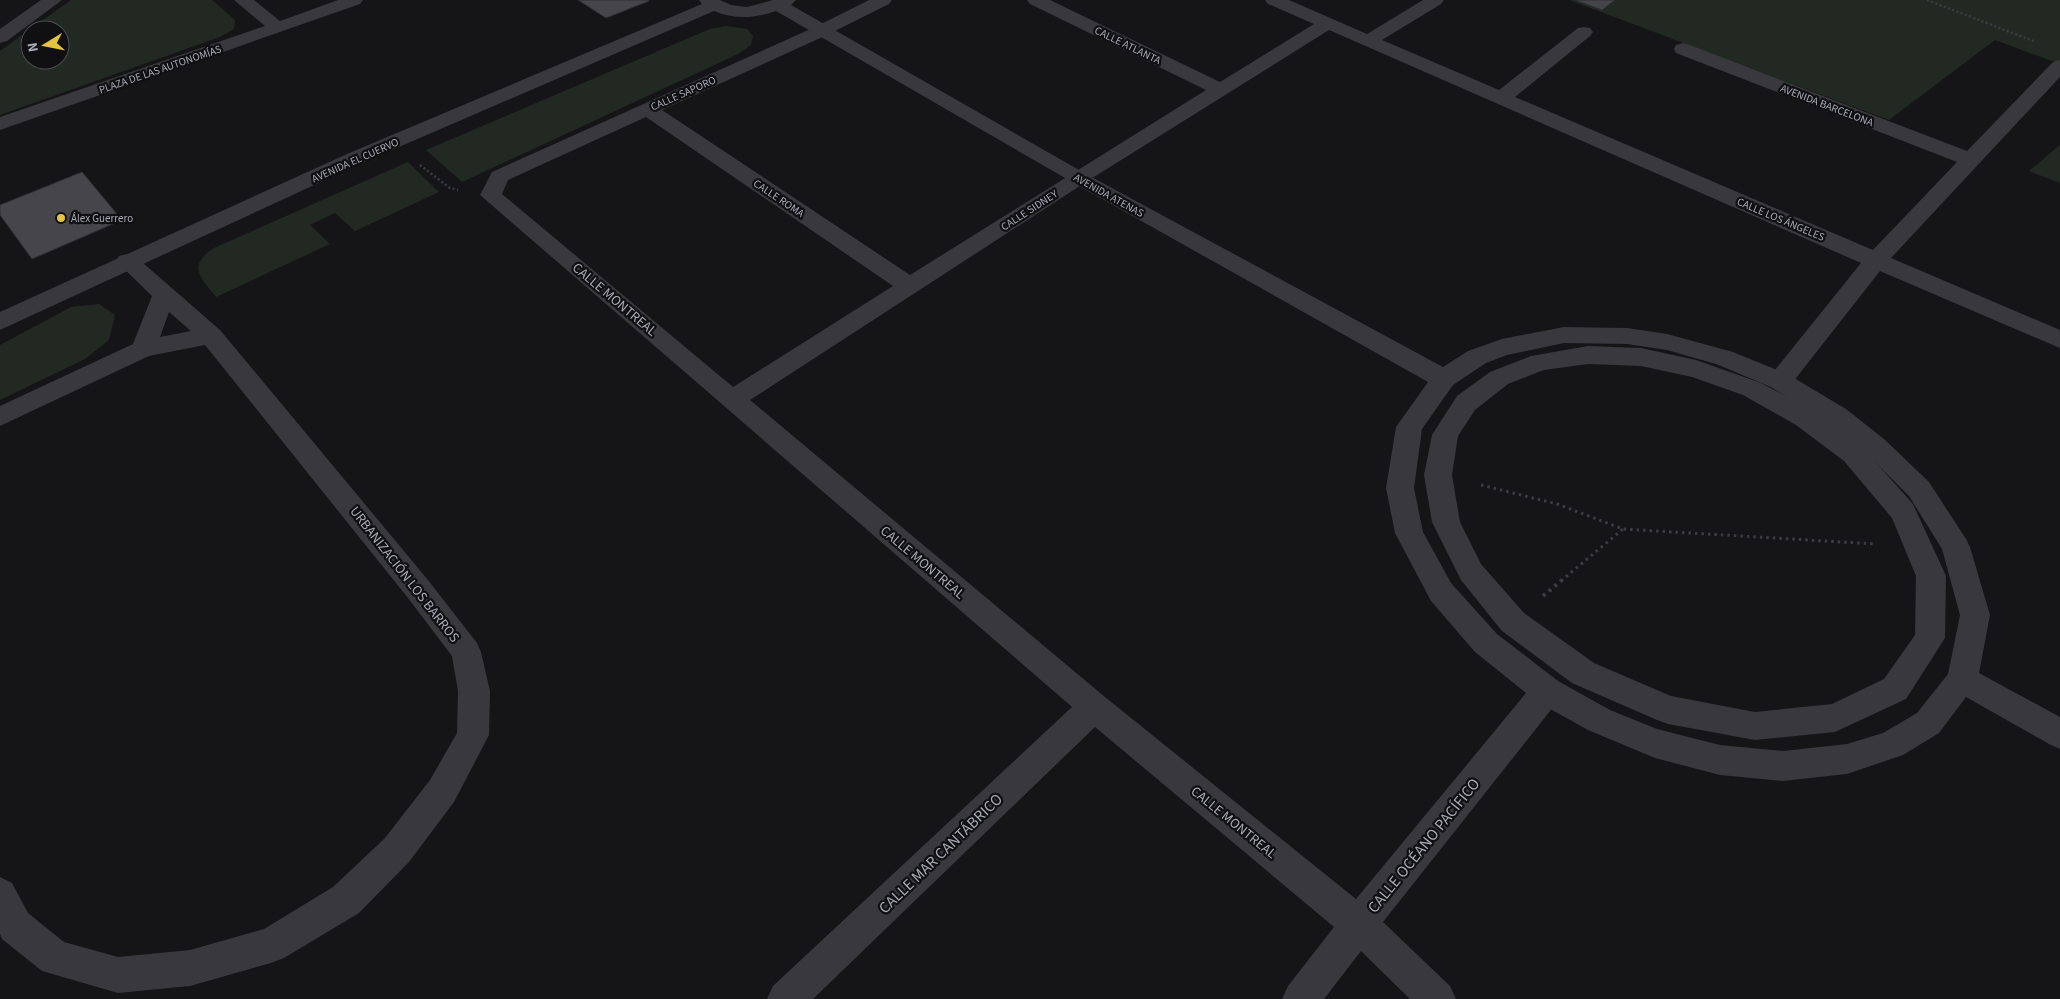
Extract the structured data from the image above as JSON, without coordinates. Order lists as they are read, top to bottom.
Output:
{
  "streets": {
    "street": [
      "CALLE ATLANTA",
      "PLAZA DE LAS AUTONOMÍAS",
      "CALLE SAPORO",
      "AVENIDA BARCELONA",
      "AVENIDA EL CUERVO",
      "AVENIDA ATENAS",
      "CALLE ROMA",
      "CALLE SIDNEY",
      "CALLE LOS ÁNGELES",
      "CALLE MONTREAL",
      "URBANIZACIÓN LOS BARROS",
      "CALLE OCÉANO PACÍFICO",
      "CALLE MAR CANTÁBRICO"
    ]
  },
  "crossings": [
    ["CALLE ATLANTA", "CALLE SIDNEY"],
    ["CALLE SAPORO", "AVENIDA ATENAS"],
    ["CALLE SAPORO", "CALLE ROMA"],
    ["CALLE SAPORO", "CALLE MONTREAL"],
    ["AVENIDA EL CUERVO", "URBANIZACIÓN LOS BARROS"],
    ["AVENIDA ATENAS", "CALLE SIDNEY"],
    ["CALLE ROMA", "CALLE SIDNEY"],
    ["CALLE SIDNEY", "CALLE LOS ÁNGELES"],
    ["CALLE SIDNEY", "CALLE MONTREAL"],
    ["CALLE MONTREAL", "CALLE OCÉANO PACÍFICO"],
    ["CALLE MONTREAL", "CALLE MAR CANTÁBRICO"]
  ],
  "places": ["Álex Guerrero"],
  "north": "left"
}
